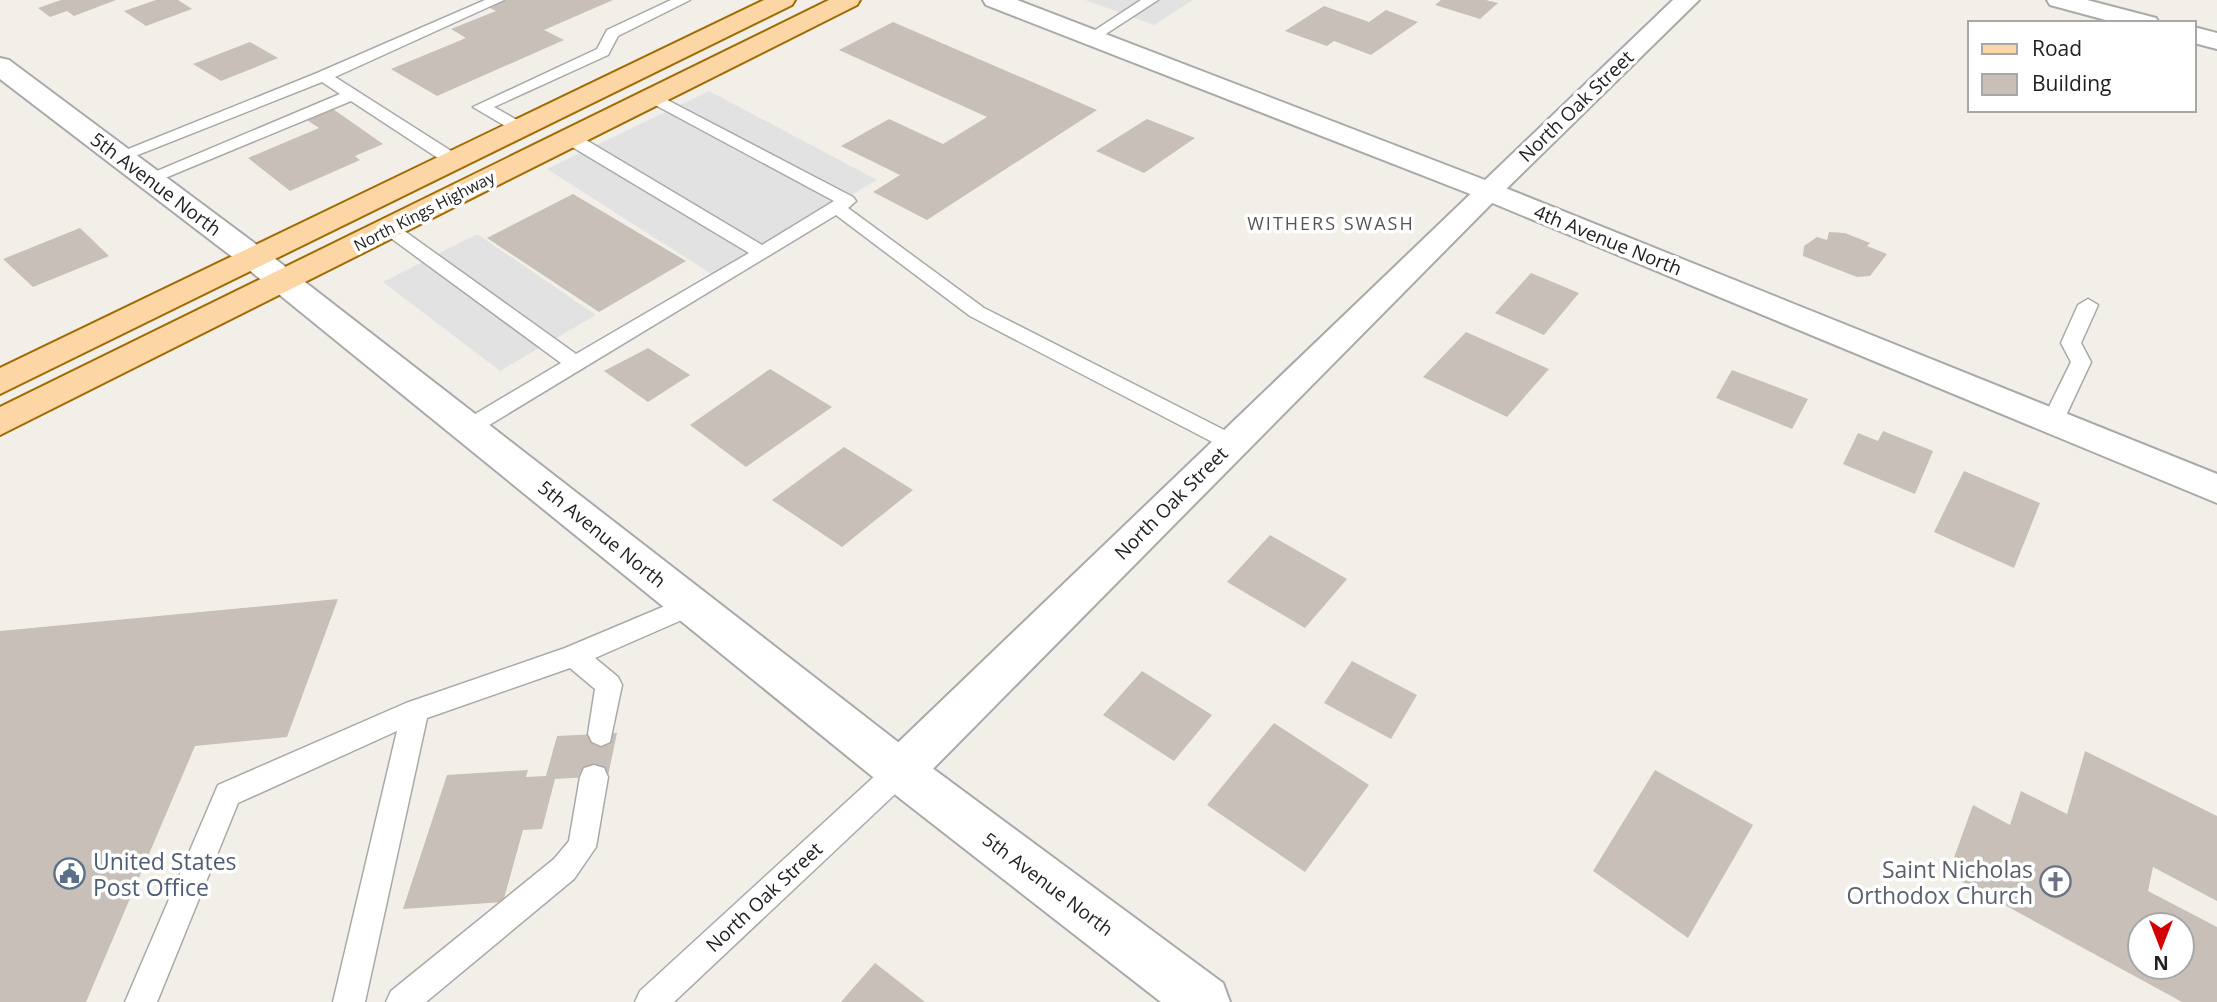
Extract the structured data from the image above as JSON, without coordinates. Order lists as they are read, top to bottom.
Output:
{
  "streets": {
    "main road": ["North Kings Highway"],
    "street": ["North Oak Street", "5th Avenue North", "4th Avenue North"]
  },
  "crossings": [
    ["North Oak Street", "5th Avenue North"],
    ["North Oak Street", "4th Avenue North"],
    ["5th Avenue North", "North Kings Highway"]
  ],
  "districts": ["WITHERS SWASH"],
  "places": {
    "public building": ["United States Post Office"],
    "church": ["Saint Nicholas Orthodox Church"]
  },
  "legend": ["Road", "Building"],
  "north": "bottom"
}
